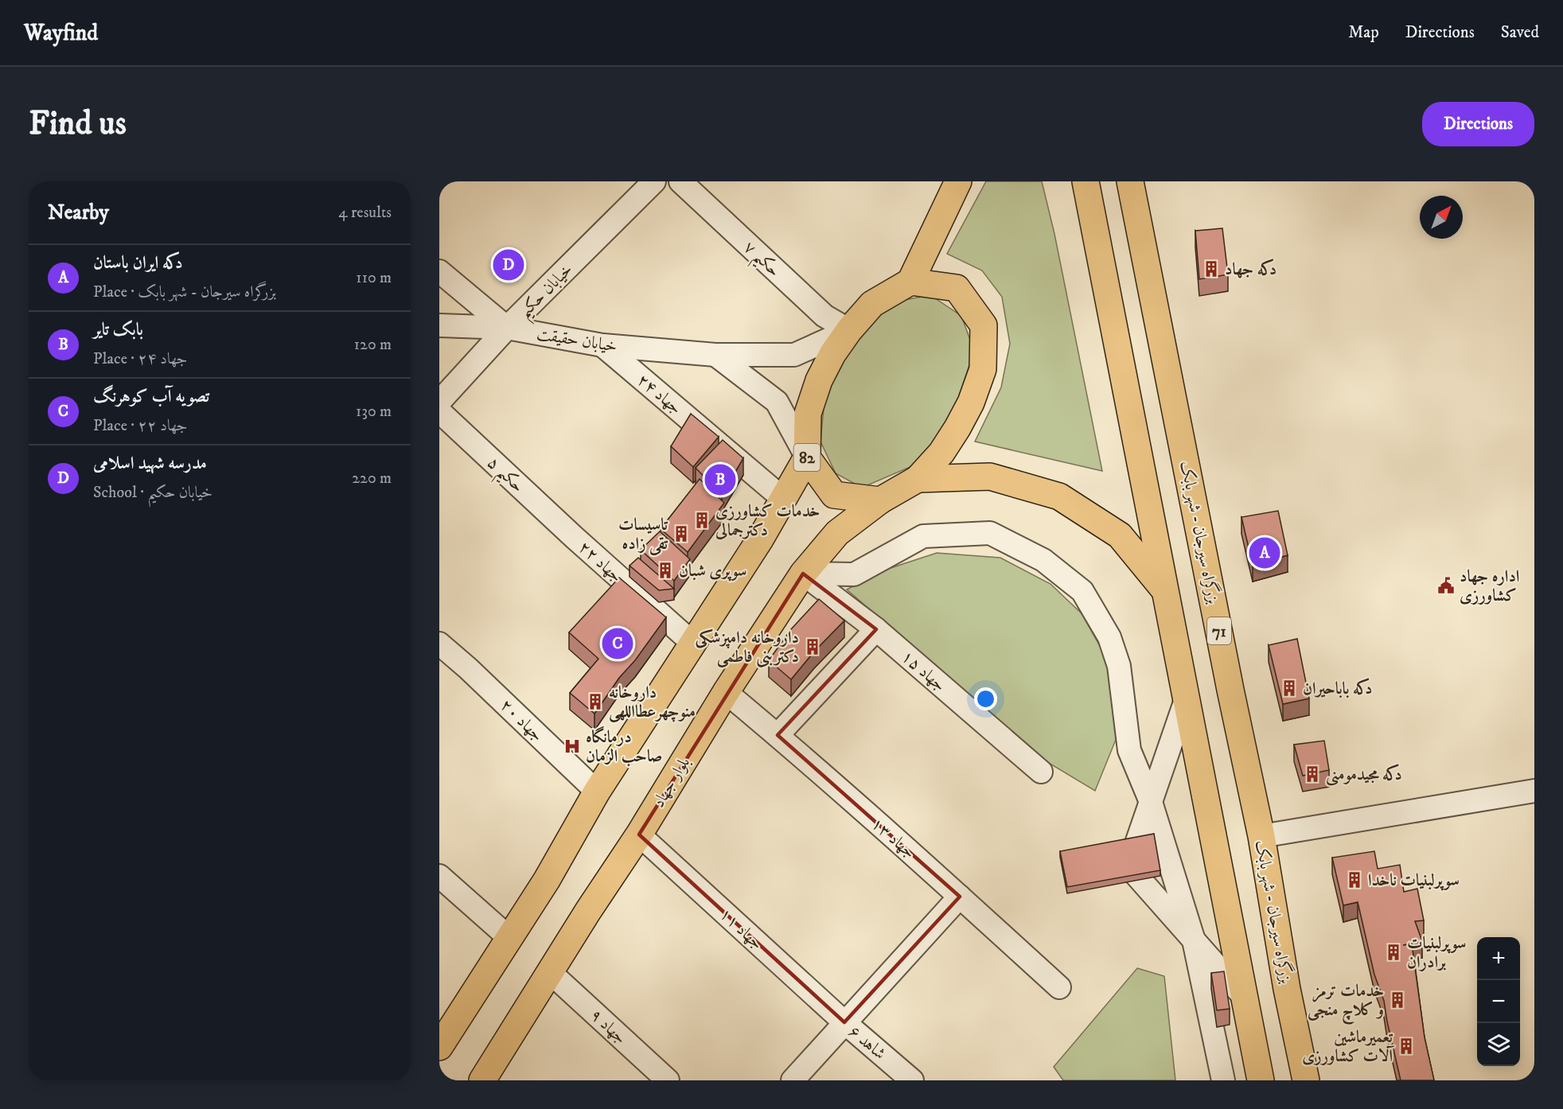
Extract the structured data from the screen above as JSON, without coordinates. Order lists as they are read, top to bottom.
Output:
{
  "streets": {
    "main road": [
      "82",
      "بزرگراه سیرجان - شهر بابک",
      "71",
      "بلوار جهاد"
    ],
    "street": [
      "حکیم ۷",
      "خیابان حکیم",
      "خیابان حقیقت",
      "جهاد ۲۴",
      "حکیم ۵",
      "جهاد ۲۲",
      "جهاد ۱۵",
      "جهاد ۲۰",
      "جهاد ۱۳",
      "جهاد ۱۱",
      "جهاد ۹",
      "شاهد ۶"
    ]
  },
  "crossings": [
    ["حکیم ۷", "خیابان حقیقت"],
    ["حکیم ۷", "82"],
    ["خیابان حکیم", "خیابان حقیقت"],
    ["خیابان حقیقت", "جهاد ۲۴"],
    ["خیابان حقیقت", "82"],
    ["جهاد ۲۴", "82"],
    ["82", "جهاد ۲۲"],
    ["82", "جهاد ۲۰"],
    ["82", "بلوار جهاد"],
    ["حکیم ۵", "جهاد ۲۲"],
    ["جهاد ۱۵", "بلوار جهاد"],
    ["بلوار جهاد", "جهاد ۱۳"],
    ["بلوار جهاد", "جهاد ۱۱"],
    ["بلوار جهاد", "جهاد ۹"],
    ["جهاد ۱۱", "شاهد ۶"]
  ],
  "places": {
    "building": [
      "دکه جهاد",
      "خدمات کشاورزی دکترجمالی",
      "تاسیسات تقی زاده",
      "سوپری شبان",
      "داروخانه دامپزشکی دکتربنی فاطمی",
      "دکه باباحیران",
      "داروخانه منوچهرعطااللهی",
      "دکه مجیدمومنی",
      "سوپرلبنیات ناخدا",
      "سوپرلبنیات برادران",
      "خدمات ترمز و کلاچ منجی",
      "تعمیرماشین آلات کشاورزی"
    ],
    "public building": ["اداره جهاد کشاورزی"],
    "hospital": ["درمانگاه صاحب الزمان"]
  },
  "north": "top right",
  "page": {
    "header": "Wayfind",
    "nav": ["Map", "Directions", "Saved"],
    "buttons": "Directions",
    "title": "Find us",
    "heading": ["Nearby", "4 results"],
    "list": [
      {
        "mark": "A",
        "name": "دکه ایران باستان",
        "note": "Place · بزرگراه سیرجان - شهر بابک",
        "value": "110 m"
      },
      {
        "mark": "B",
        "name": "بابک تایر",
        "note": "Place · جهاد ۲۴",
        "value": "120 m"
      },
      {
        "mark": "C",
        "name": "تصویه آب کوهرنگ",
        "note": "Place · جهاد ۲۲",
        "value": "130 m"
      },
      {
        "mark": "D",
        "name": "مدرسه شهید اسلامی",
        "note": "School · خیابان حکیم",
        "value": "220 m"
      }
    ],
    "pins": [
      "D",
      "B",
      "A",
      "C"
    ],
    "map_buttons": ["+", "−"]
  }
}
